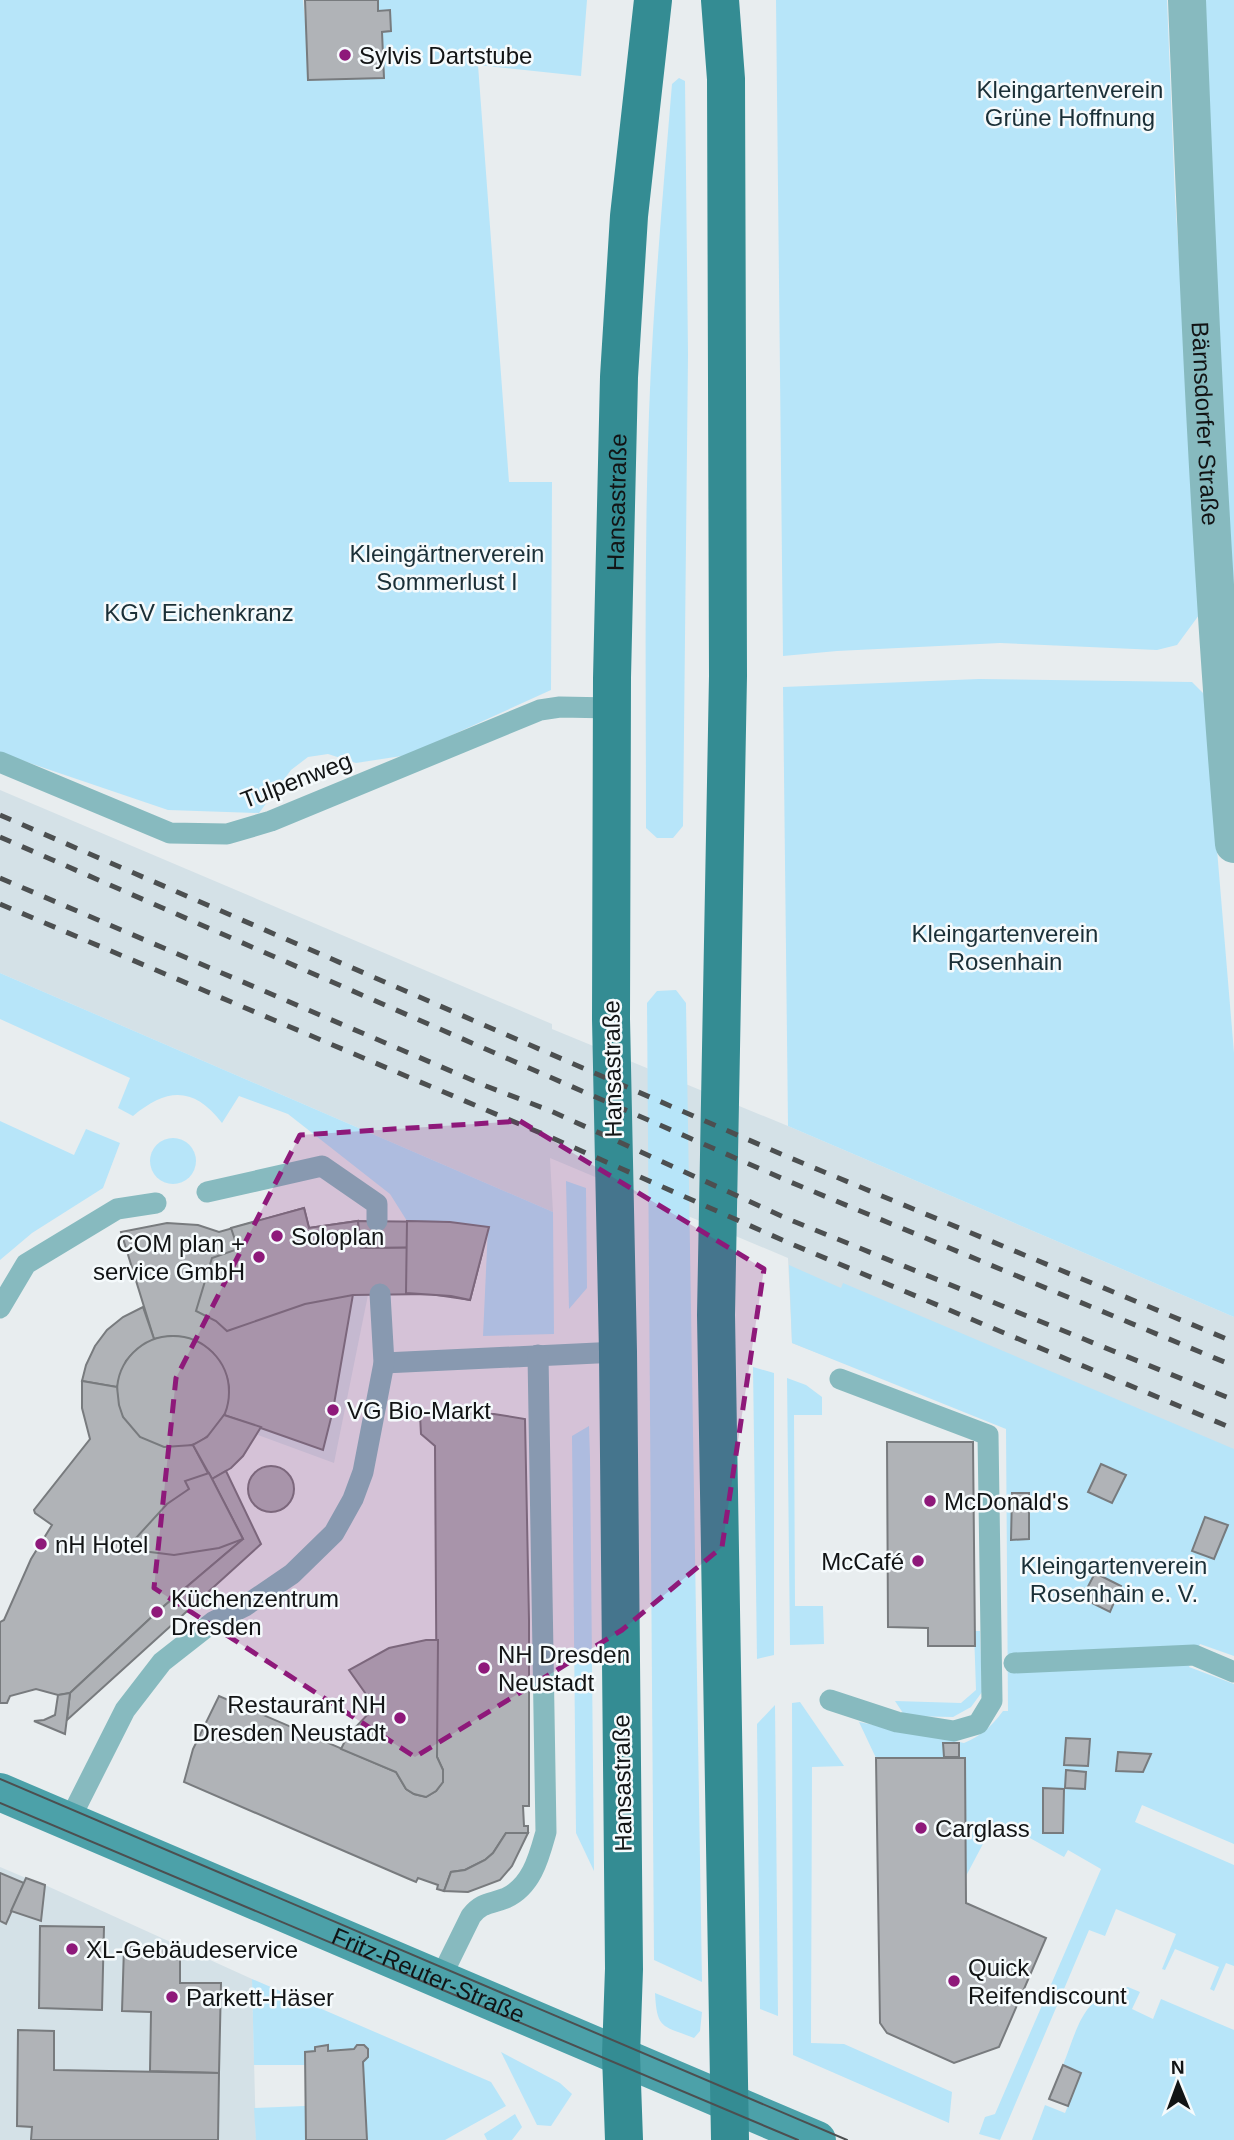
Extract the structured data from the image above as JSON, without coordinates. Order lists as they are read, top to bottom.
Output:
{
  "streets": {
    "main road": ["Hansastraße", "Fritz-Reuter-Straße"],
    "street": ["Bärnsdorfer Straße"],
    "lane": ["Tulpenweg"]
  },
  "crossings": [
    ["Hansastraße", "Tulpenweg"],
    ["Hansastraße", "Fritz-Reuter-Straße"]
  ],
  "parks": [
    "Kleingartenverein Grüne Hoffnung",
    "Kleingärtnerverein Sommerlust I",
    "KGV Eichenkranz",
    "Kleingartenverein Rosenhain",
    "Kleingartenverein Rosenhain e. V."
  ],
  "places": [
    "Sylvis Dartstube",
    "Soloplan",
    "COM plan + service GmbH",
    "VG Bio-Markt",
    "McDonald's",
    "nH Hotel",
    "McCafé",
    "Küchenzentrum Dresden",
    "NH Dresden Neustadt",
    "Restaurant NH Dresden Neustadt",
    "Carglass",
    "XL-Gebäudeservice",
    "Quick Reifendiscount",
    "Parkett-Häser"
  ],
  "north": "top"
}
